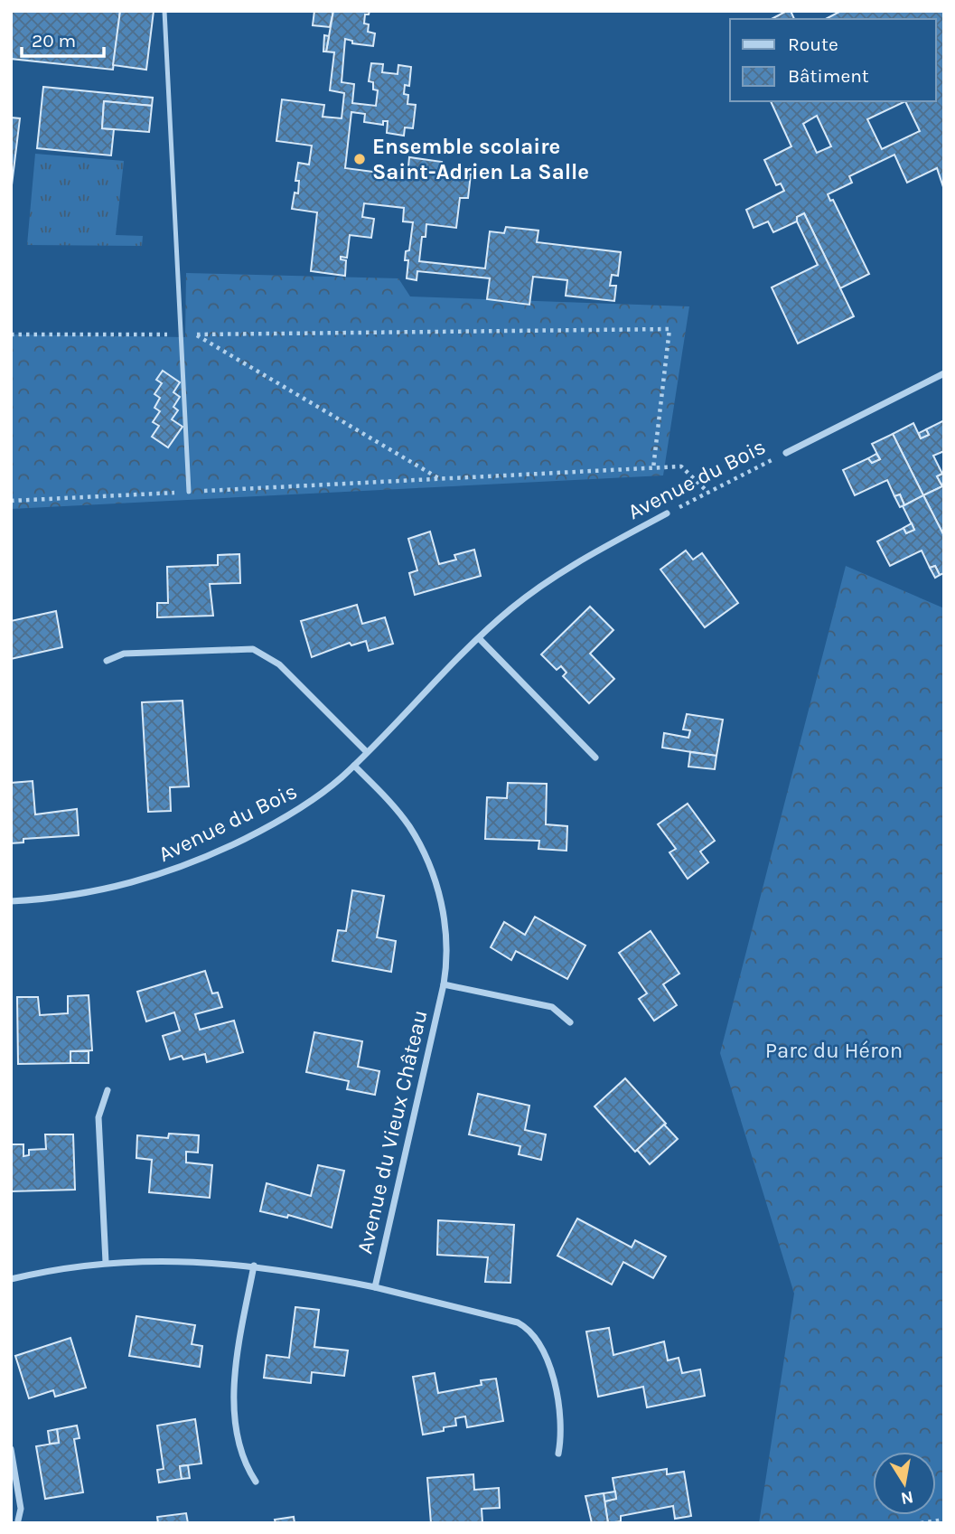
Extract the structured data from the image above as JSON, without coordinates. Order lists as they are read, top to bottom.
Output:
{
  "streets": {
    "street": ["Avenue du Bois", "Avenue du Vieux Château"]
  },
  "crossings": [
    ["Avenue du Bois", "Avenue du Vieux Château"]
  ],
  "parks": ["Parc du Héron"],
  "places": ["Ensemble scolaire Saint-Adrien La Salle"],
  "legend": ["Route", "Bâtiment"],
  "scale_bar": "20 m",
  "north": "bottom"
}
